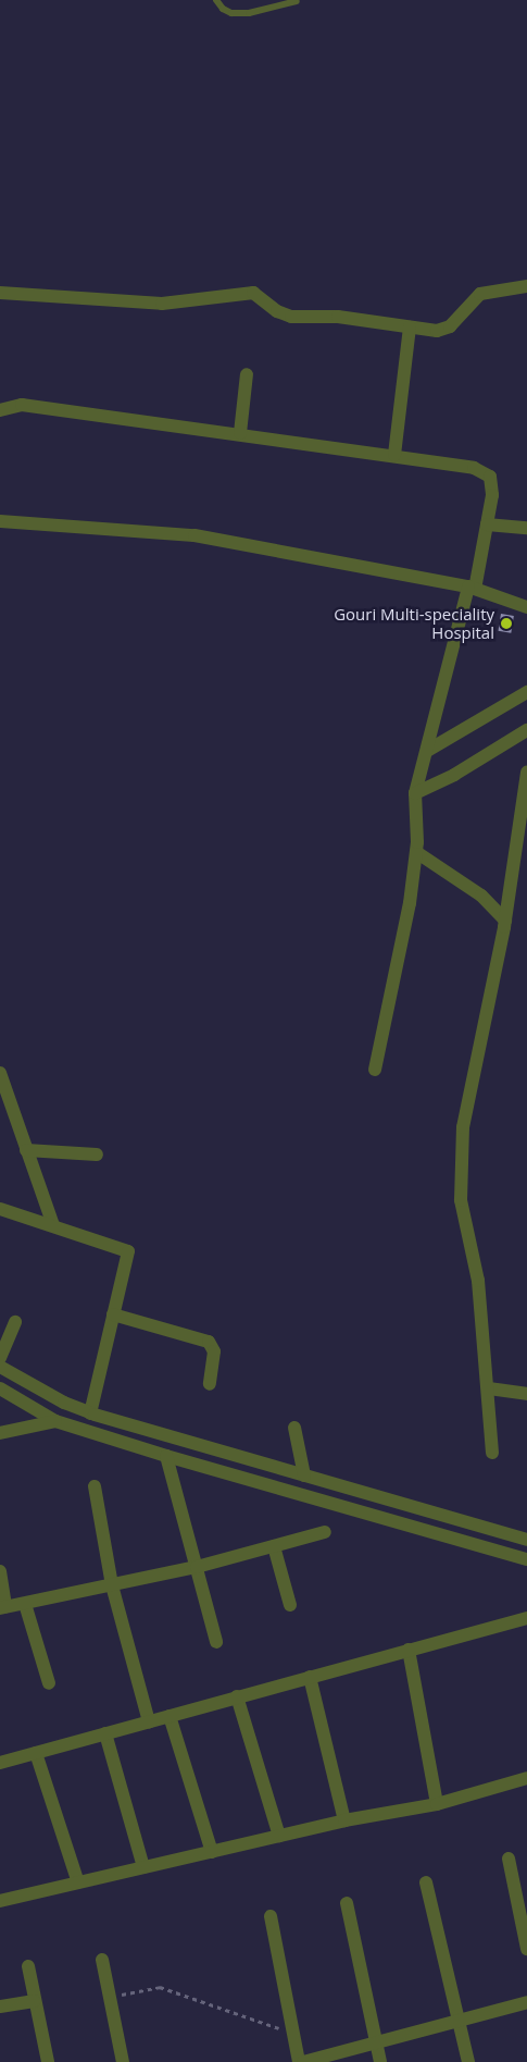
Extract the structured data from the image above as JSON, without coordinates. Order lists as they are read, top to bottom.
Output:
{
  "places": ["Gouri Multi-speciality Hospital"]
}
